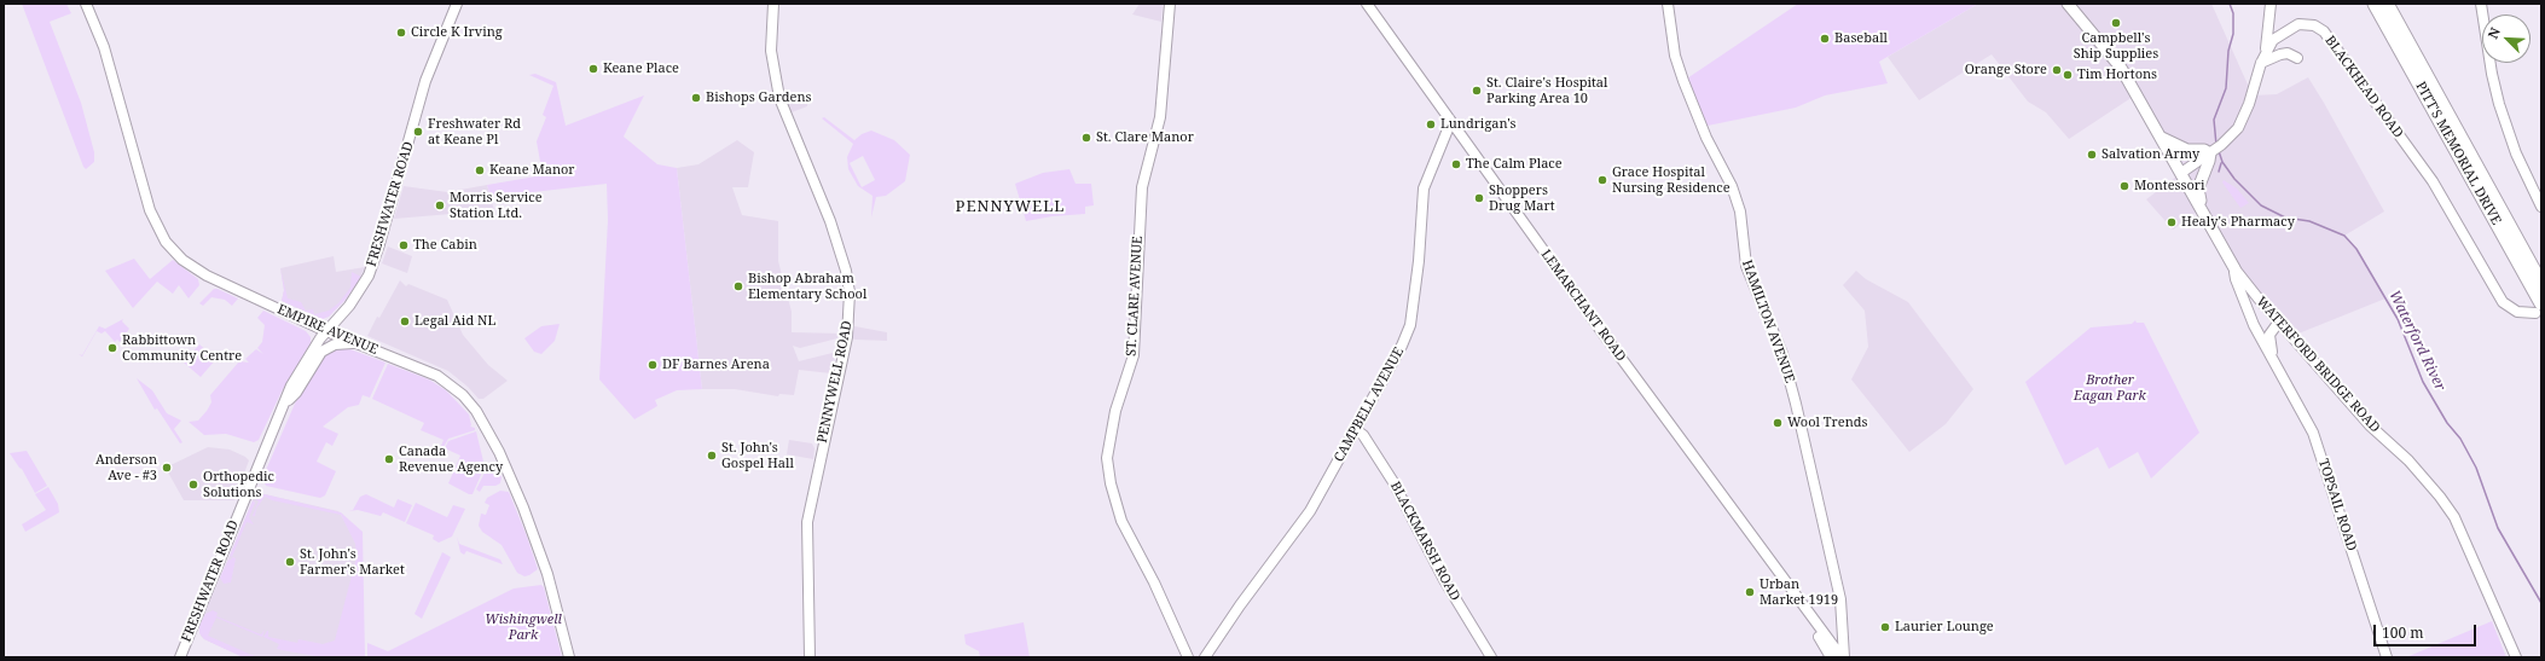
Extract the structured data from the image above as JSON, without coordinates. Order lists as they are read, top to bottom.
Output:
{
  "streets": {
    "highway": ["PITT'S MEMORIAL DRIVE"],
    "street": [
      "BLACKHEAD ROAD",
      "FRESHWATER ROAD",
      "ST. CLARE AVENUE",
      "LEMARCHANT ROAD",
      "HAMILTON AVENUE",
      "EMPIRE AVENUE",
      "WATERFORD BRIDGE ROAD",
      "PENNYWELL ROAD",
      "CAMPBELL AVENUE",
      "TOPSAIL ROAD",
      "BLACKMARSH ROAD"
    ]
  },
  "crossings": [
    ["BLACKHEAD ROAD", "PITT'S MEMORIAL DRIVE"],
    ["FRESHWATER ROAD", "EMPIRE AVENUE"],
    ["LEMARCHANT ROAD", "HAMILTON AVENUE"],
    ["LEMARCHANT ROAD", "CAMPBELL AVENUE"],
    ["WATERFORD BRIDGE ROAD", "TOPSAIL ROAD"],
    ["CAMPBELL AVENUE", "BLACKMARSH ROAD"]
  ],
  "districts": ["PENNYWELL"],
  "water": ["Waterford River"],
  "parks": ["Brother Eagan Park", "Wishingwell Park"],
  "places": [
    "Campbell's Ship Supplies",
    "Circle K Irving",
    "Baseball",
    "Keane Place",
    "Orange Store",
    "Tim Hortons",
    "St. Claire's Hospital Parking Area 10",
    "Bishops Gardens",
    "Lundrigan's",
    "Freshwater Rd at Keane Pl",
    "St. Clare Manor",
    "Salvation Army",
    "The Calm Place",
    "Keane Manor",
    "Grace Hospital Nursing Residence",
    "Montessori",
    "Shoppers Drug Mart",
    "Morris Service Station Ltd.",
    "Healy's Pharmacy",
    "The Cabin",
    "Bishop Abraham Elementary School",
    "Legal Aid NL",
    "Rabbittown Community Centre",
    "DF Barnes Arena",
    "Wool Trends",
    "St. John's Gospel Hall",
    "Canada Revenue Agency",
    "Anderson Ave - #3",
    "Orthopedic Solutions",
    "St. John's Farmer's Market",
    "Urban Market 1919",
    "Laurier Lounge"
  ],
  "scale_bar": "100 m",
  "north": "top left"
}
